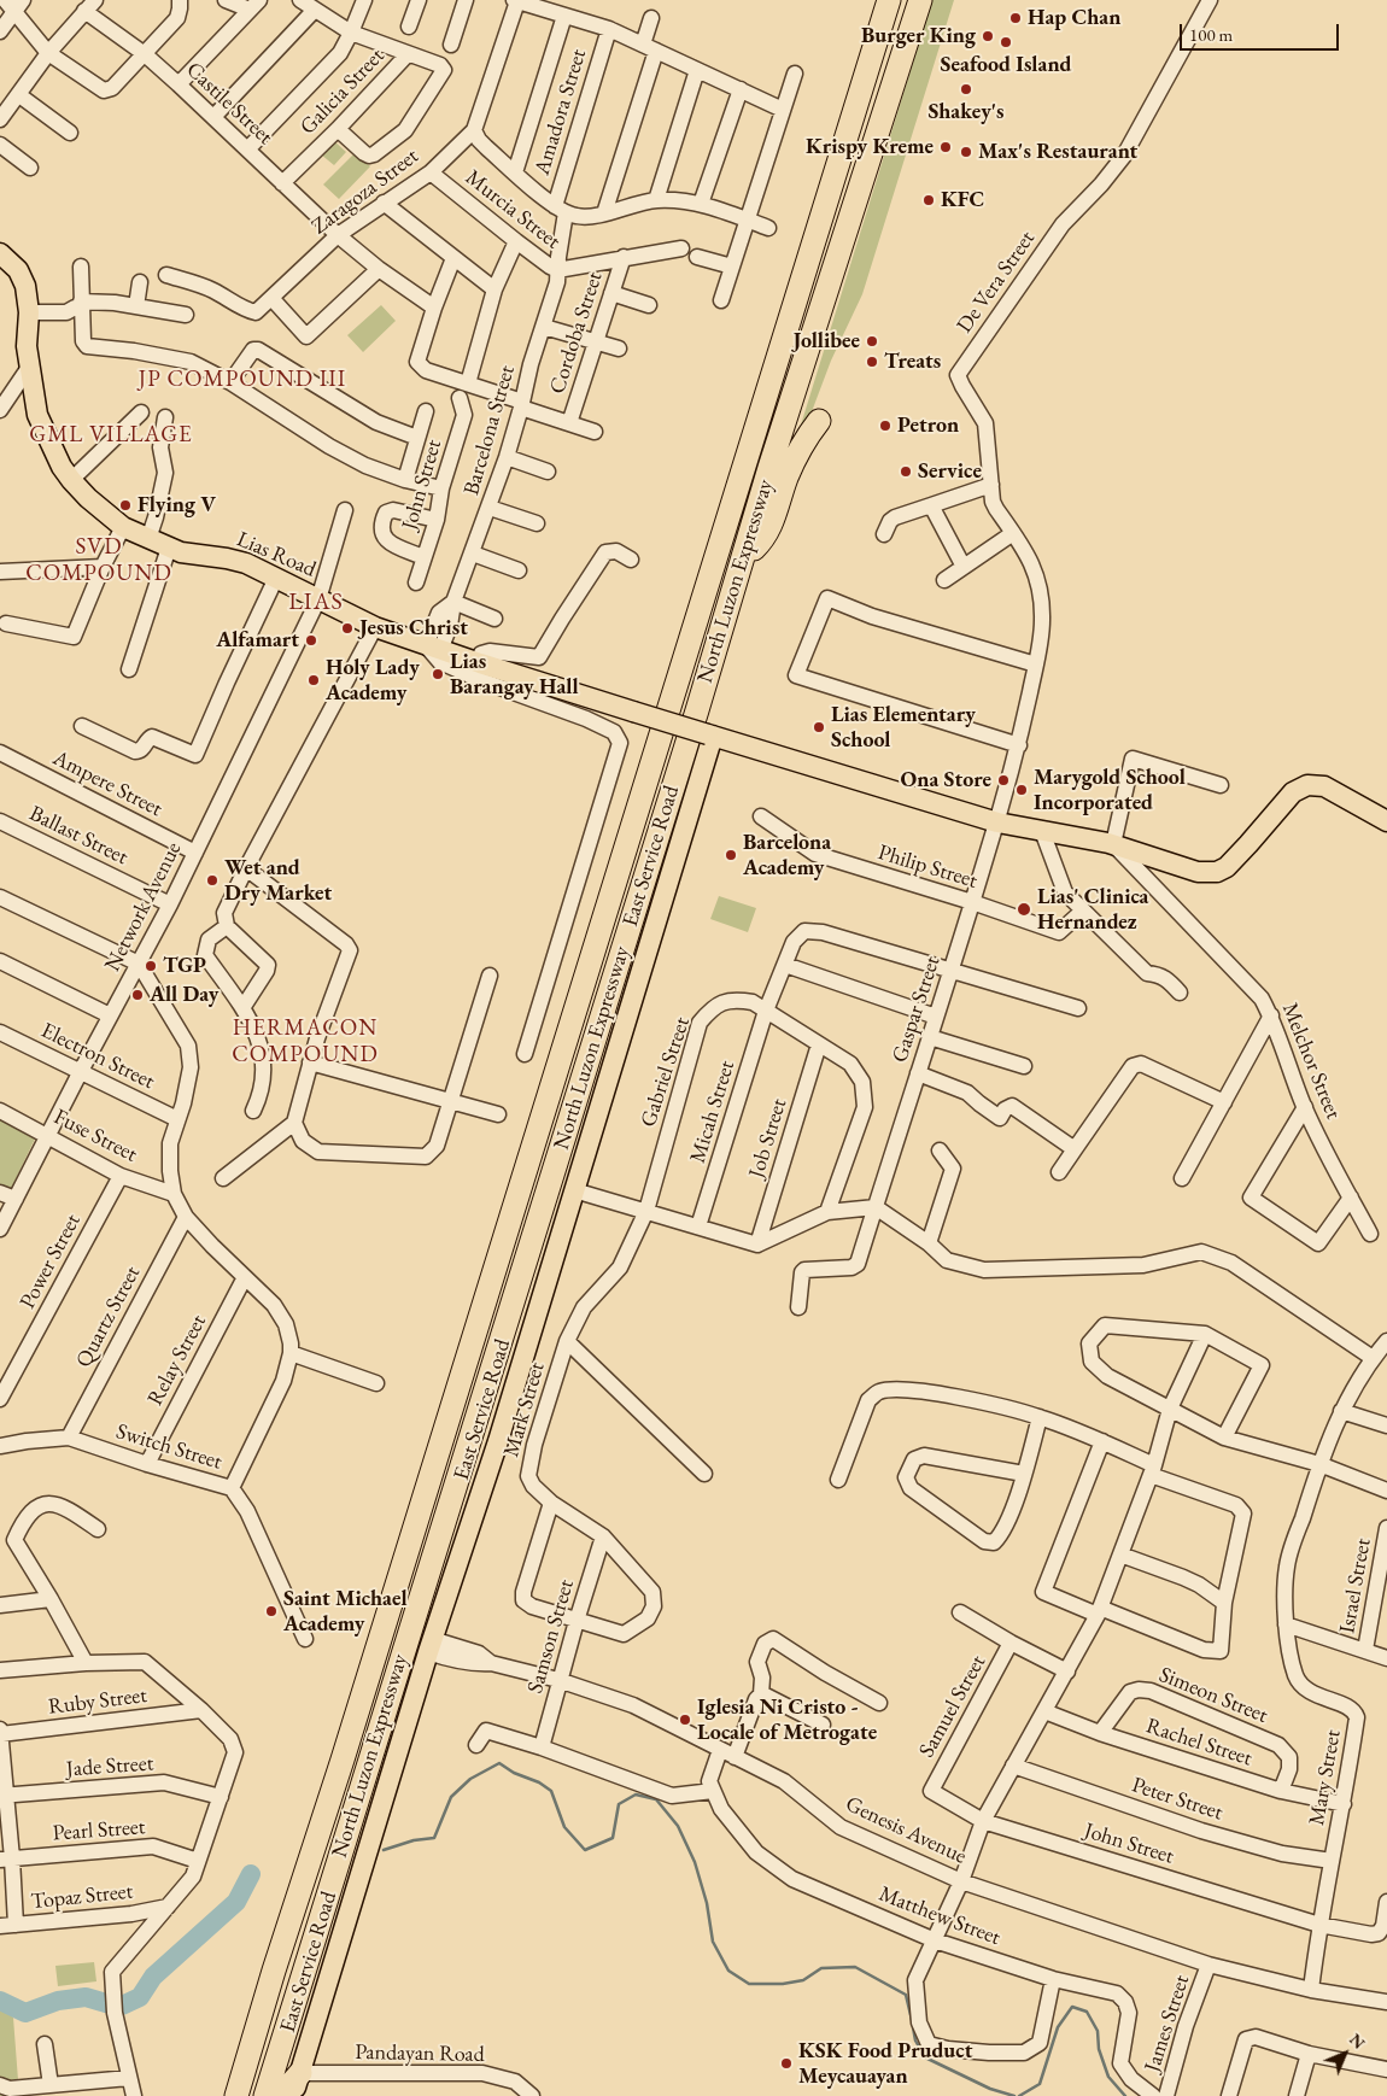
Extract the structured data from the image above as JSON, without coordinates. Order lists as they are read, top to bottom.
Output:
{
  "streets": {
    "highway": ["North Luzon Expressway"],
    "main road": ["Lias Road", "East Service Road"],
    "street": [
      "Galicia Street",
      "Castile Street",
      "Amadora Street",
      "Zaragoza Street",
      "Murcia Street",
      "De Vera Street",
      "Cordoba Street",
      "Barcelona Street",
      "John Street",
      "Ampere Street",
      "Ballast Street",
      "Philip Street",
      "Network Avenue",
      "Gaspar Street",
      "Electron Street",
      "Melchor Street",
      "Gabriel Street",
      "Micah Street",
      "Fuse Street",
      "Job Street",
      "Power Street",
      "Quartz Street",
      "Relay Street",
      "Mark Street",
      "Switch Street",
      "Israel Street",
      "Samson Street",
      "Simeon Street",
      "Ruby Street",
      "Samuel Street",
      "Rachel Street",
      "Jade Street",
      "Mary Street",
      "Peter Street",
      "Pearl Street",
      "Genesis Avenue",
      "Topaz Street",
      "Matthew Street",
      "James Street",
      "Pandayan Road"
    ]
  },
  "crossings": [
    ["Galicia Street", "Castile Street"],
    ["Castile Street", "Zaragoza Street"],
    ["Amadora Street", "Murcia Street"],
    ["Amadora Street", "Barcelona Street"],
    ["Zaragoza Street", "Murcia Street"],
    ["Murcia Street", "Cordoba Street"],
    ["Murcia Street", "Barcelona Street"],
    ["De Vera Street", "Lias Road"],
    ["De Vera Street", "Gaspar Street"],
    ["Barcelona Street", "Lias Road"],
    ["John Street", "Samuel Street"],
    ["John Street", "Mary Street"],
    ["Lias Road", "East Service Road"],
    ["Lias Road", "Network Avenue"],
    ["Lias Road", "Gaspar Street"],
    ["Lias Road", "Melchor Street"],
    ["Ampere Street", "Network Avenue"],
    ["Ballast Street", "Network Avenue"],
    ["East Service Road", "Genesis Avenue"],
    ["East Service Road", "Pandayan Road"],
    ["Philip Street", "Gaspar Street"],
    ["Network Avenue", "Electron Street"],
    ["Network Avenue", "Fuse Street"],
    ["Gaspar Street", "Micah Street"],
    ["Gabriel Street", "Micah Street"],
    ["Gabriel Street", "Job Street"],
    ["Gabriel Street", "Mark Street"],
    ["Fuse Street", "Power Street"],
    ["Quartz Street", "Switch Street"],
    ["Relay Street", "Switch Street"],
    ["Mark Street", "Samson Street"],
    ["Samson Street", "Genesis Avenue"],
    ["Simeon Street", "Rachel Street"],
    ["Rachel Street", "Mary Street"],
    ["Mary Street", "Peter Street"],
    ["Mary Street", "Genesis Avenue"],
    ["Genesis Avenue", "James Street"]
  ],
  "districts": [
    "JP COMPOUND III",
    "GML VILLAGE",
    "SVD COMPOUND",
    "LIAS",
    "HERMACON COMPOUND"
  ],
  "places": [
    "Hap Chan",
    "Burger King",
    "Seafood Island",
    "Shakey's",
    "Krispy Kreme",
    "Max's Restaurant",
    "KFC",
    "Jollibee",
    "Treats",
    "Petron",
    "Service",
    "Flying V",
    "Jesus Christ",
    "Alfamart",
    "Lias Barangay Hall",
    "Holy Lady Academy",
    "Lias Elementary School",
    "Ona Store",
    "Marygold School Incorporated",
    "Barcelona Academy",
    "Wet and Dry Market",
    "Lias' Clinica Hernandez",
    "TGP",
    "All Day",
    "Saint Michael Academy",
    "Iglesia Ni Cristo - Locale of Metrogate",
    "KSK Food Pruduct Meycauayan"
  ],
  "scale_bar": "100 m",
  "north": "top right"
}
